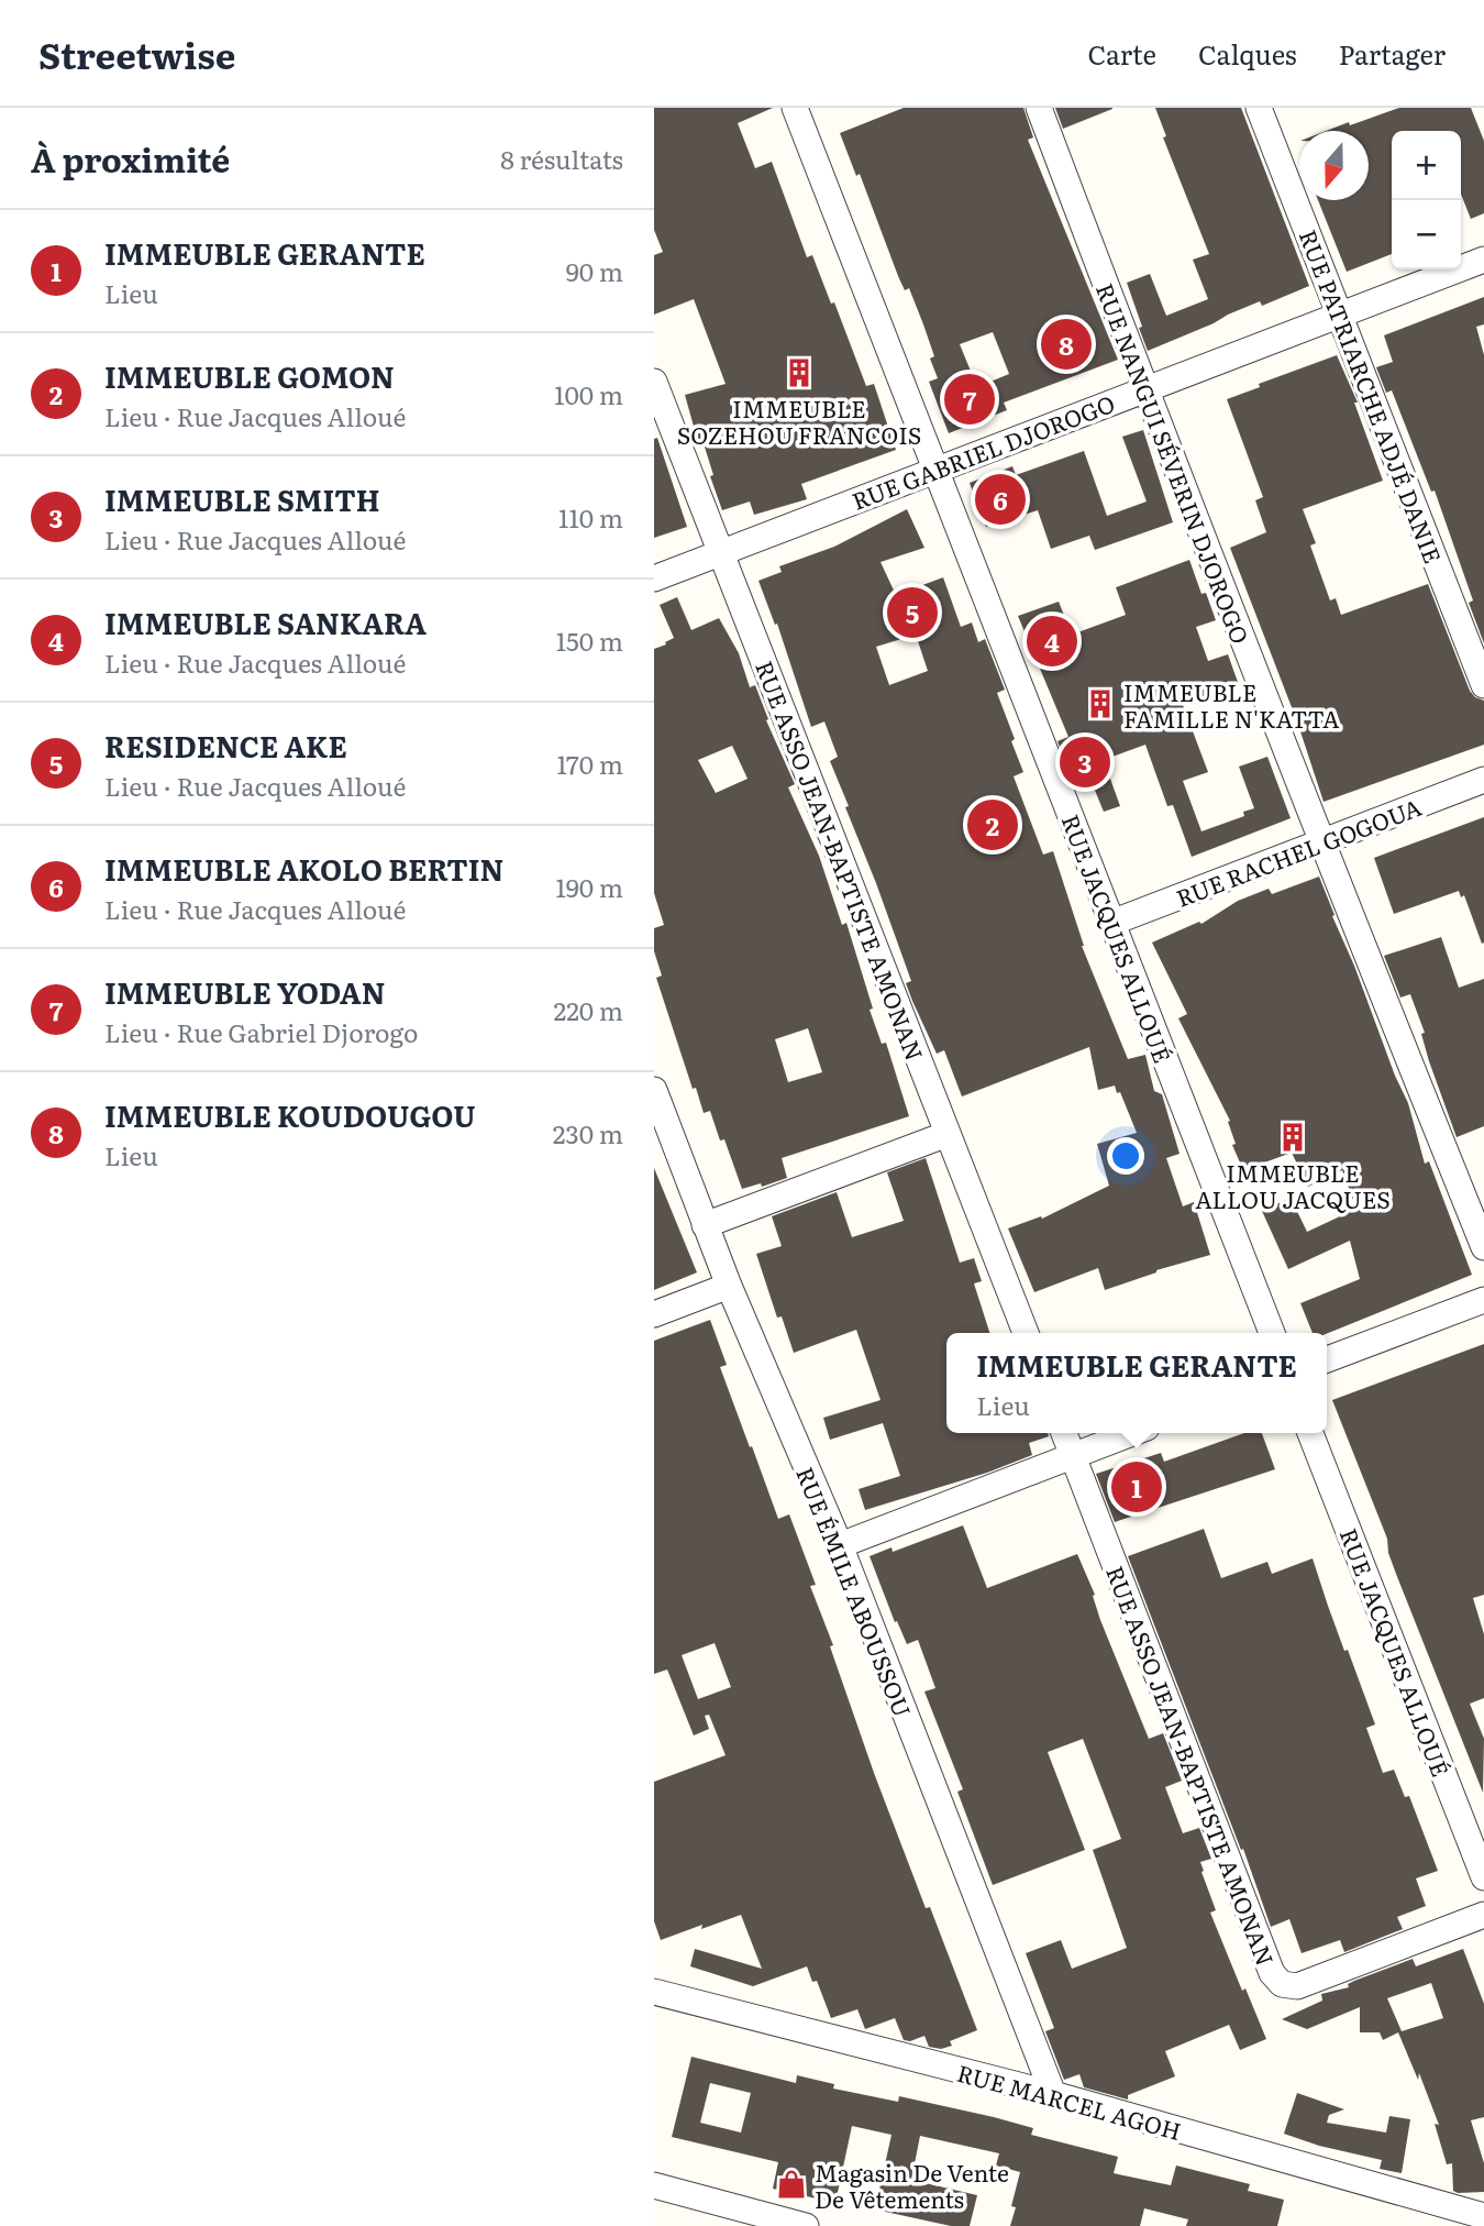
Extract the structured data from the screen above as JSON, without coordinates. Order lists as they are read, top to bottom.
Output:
{
  "streets": {
    "street": [
      "RUE PATRIARCHE ADJÉ DANIE",
      "RUE GABRIEL DJOROGO",
      "RUE NANGUI SÉVERIN DJOROGO",
      "RUE RACHEL GOGOUA",
      "RUE ASSO JEAN-BAPTISTE AMONAN",
      "RUE JACQUES ALLOUÉ",
      "RUE ÉMILE ABOUSSOU",
      "RUE MARCEL AGOH"
    ]
  },
  "crossings": [
    ["RUE PATRIARCHE ADJÉ DANIE", "RUE GABRIEL DJOROGO"],
    ["RUE GABRIEL DJOROGO", "RUE NANGUI SÉVERIN DJOROGO"],
    ["RUE GABRIEL DJOROGO", "RUE ASSO JEAN-BAPTISTE AMONAN"],
    ["RUE GABRIEL DJOROGO", "RUE JACQUES ALLOUÉ"],
    ["RUE NANGUI SÉVERIN DJOROGO", "RUE RACHEL GOGOUA"],
    ["RUE RACHEL GOGOUA", "RUE JACQUES ALLOUÉ"],
    ["RUE ÉMILE ABOUSSOU", "RUE MARCEL AGOH"]
  ],
  "places": {
    "building": ["IMMEUBLE SOZEHOU FRANCOIS", "IMMEUBLE FAMILLE N'KATTA", "IMMEUBLE ALLOU JACQUES"],
    "shop": ["Magasin De Vente De Vêtements"]
  },
  "north": "bottom",
  "page": {
    "header": "Streetwise",
    "nav": ["Carte", "Calques", "Partager"],
    "heading": ["À proximité", "8 résultats"],
    "map_buttons": ["+", "−"],
    "list": [
      {
        "mark": "1",
        "name": "IMMEUBLE GERANTE",
        "note": "Lieu",
        "value": "90 m"
      },
      {
        "mark": "2",
        "name": "IMMEUBLE GOMON",
        "note": "Lieu · Rue Jacques Alloué",
        "value": "100 m"
      },
      {
        "mark": "3",
        "name": "IMMEUBLE SMITH",
        "note": "Lieu · Rue Jacques Alloué",
        "value": "110 m"
      },
      {
        "mark": "4",
        "name": "IMMEUBLE SANKARA",
        "note": "Lieu · Rue Jacques Alloué",
        "value": "150 m"
      },
      {
        "mark": "5",
        "name": "RESIDENCE AKE",
        "note": "Lieu · Rue Jacques Alloué",
        "value": "170 m"
      },
      {
        "mark": "6",
        "name": "IMMEUBLE AKOLO BERTIN",
        "note": "Lieu · Rue Jacques Alloué",
        "value": "190 m"
      },
      {
        "mark": "7",
        "name": "IMMEUBLE YODAN",
        "note": "Lieu · Rue Gabriel Djorogo",
        "value": "220 m"
      },
      {
        "mark": "8",
        "name": "IMMEUBLE KOUDOUGOU",
        "note": "Lieu",
        "value": "230 m"
      }
    ],
    "pins": [
      "8",
      "7",
      "6",
      "5",
      "4",
      "3",
      "2",
      "1"
    ],
    "popup": ["IMMEUBLE GERANTE", "Lieu"]
  }
}
